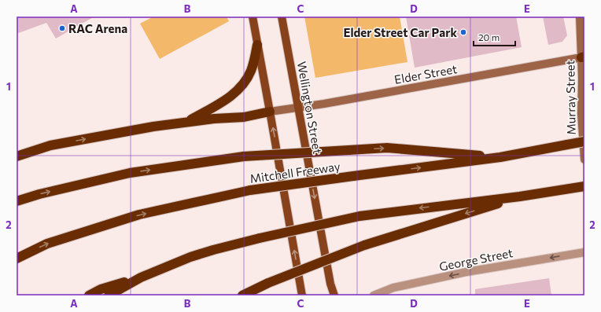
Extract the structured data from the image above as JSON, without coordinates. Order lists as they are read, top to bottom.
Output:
{
  "streets": {
    "highway": ["Mitchell Freeway"],
    "main road": ["Wellington Street"],
    "street": ["Elder Street", "Murray Street", "George Street"]
  },
  "crossings": [
    ["Elder Street", "Murray Street"],
    ["Elder Street", "Wellington Street"]
  ],
  "one_way": ["George Street"],
  "places": ["RAC Arena", "Elder Street Car Park"],
  "scale_bar": "20 m",
  "grid": {
    "columns": [
      "A",
      "B",
      "C",
      "D",
      "E"
    ],
    "rows": ["1", "2"]
  }
}
